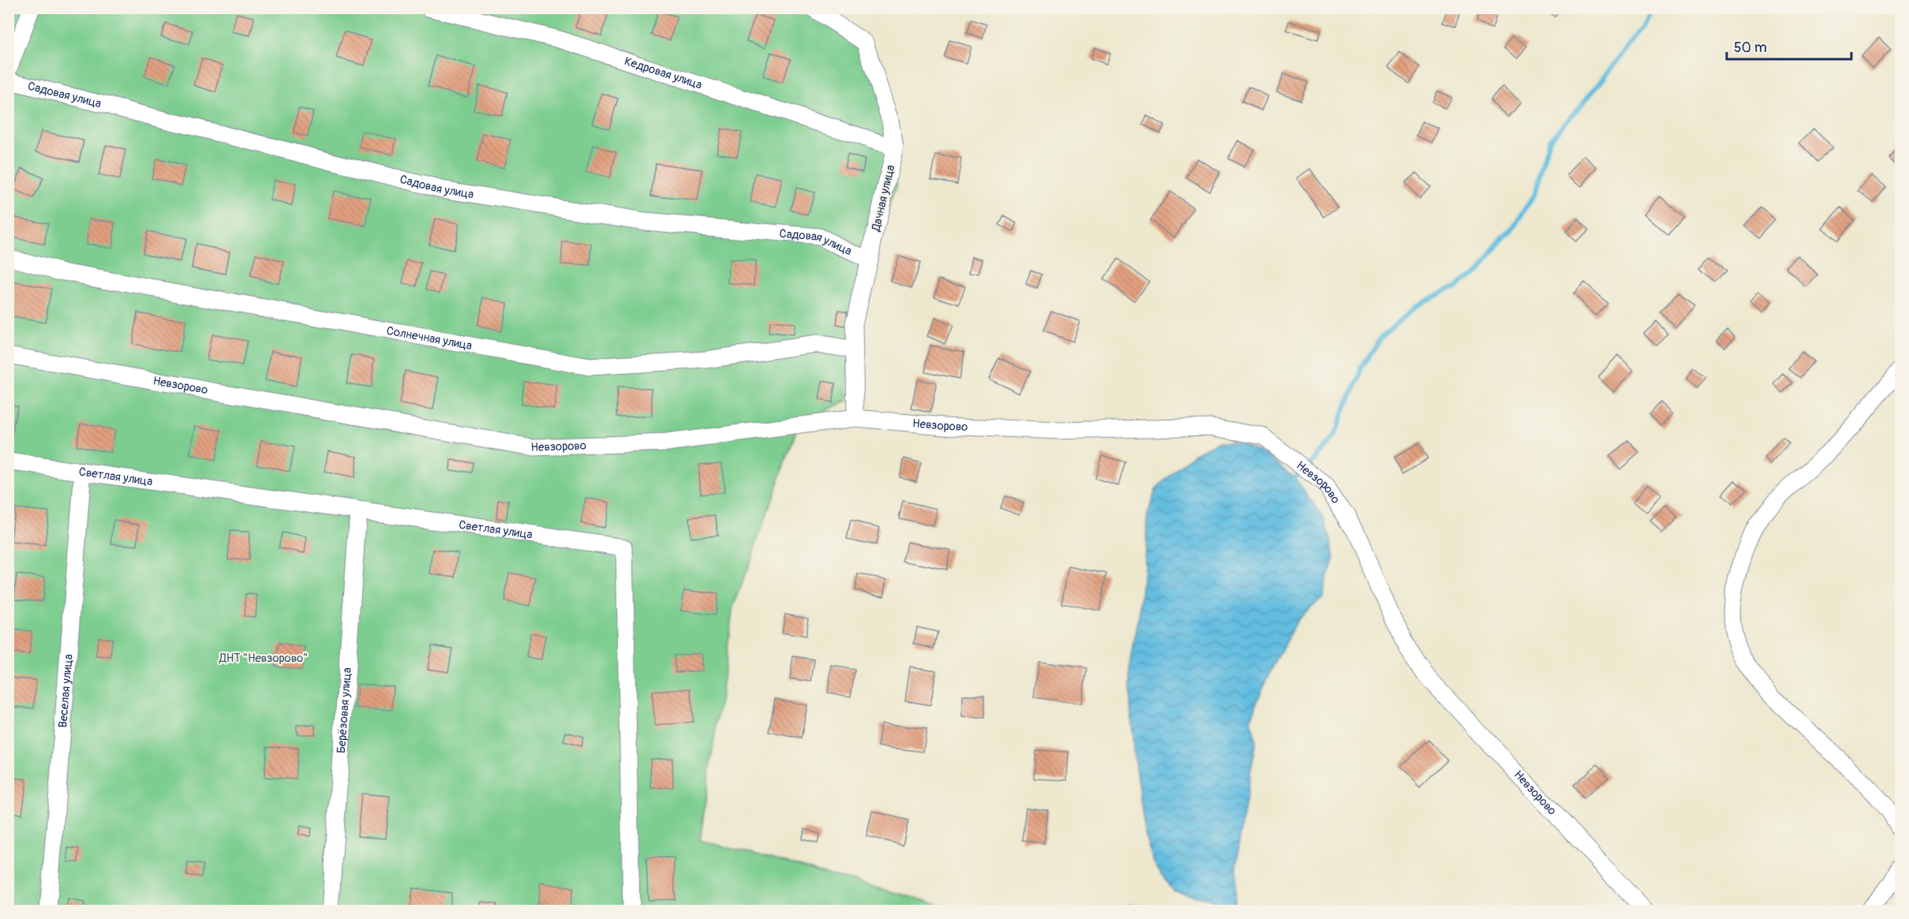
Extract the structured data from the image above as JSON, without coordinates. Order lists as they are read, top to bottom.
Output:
{
  "streets": {
    "street": [
      "Кедровая улица",
      "Садовая улица",
      "Дачная улица",
      "Солнечная улица",
      "Невзорово",
      "Светлая улица",
      "Веселая улица",
      "Берёзовая улица"
    ]
  },
  "crossings": [
    ["Кедровая улица", "Дачная улица"],
    ["Садовая улица", "Дачная улица"],
    ["Дачная улица", "Солнечная улица"],
    ["Дачная улица", "Невзорово"],
    ["Светлая улица", "Веселая улица"],
    ["Светлая улица", "Берёзовая улица"]
  ],
  "parks": ["ДНТ \"Невзорово\""],
  "scale_bar": "50 m"
}
